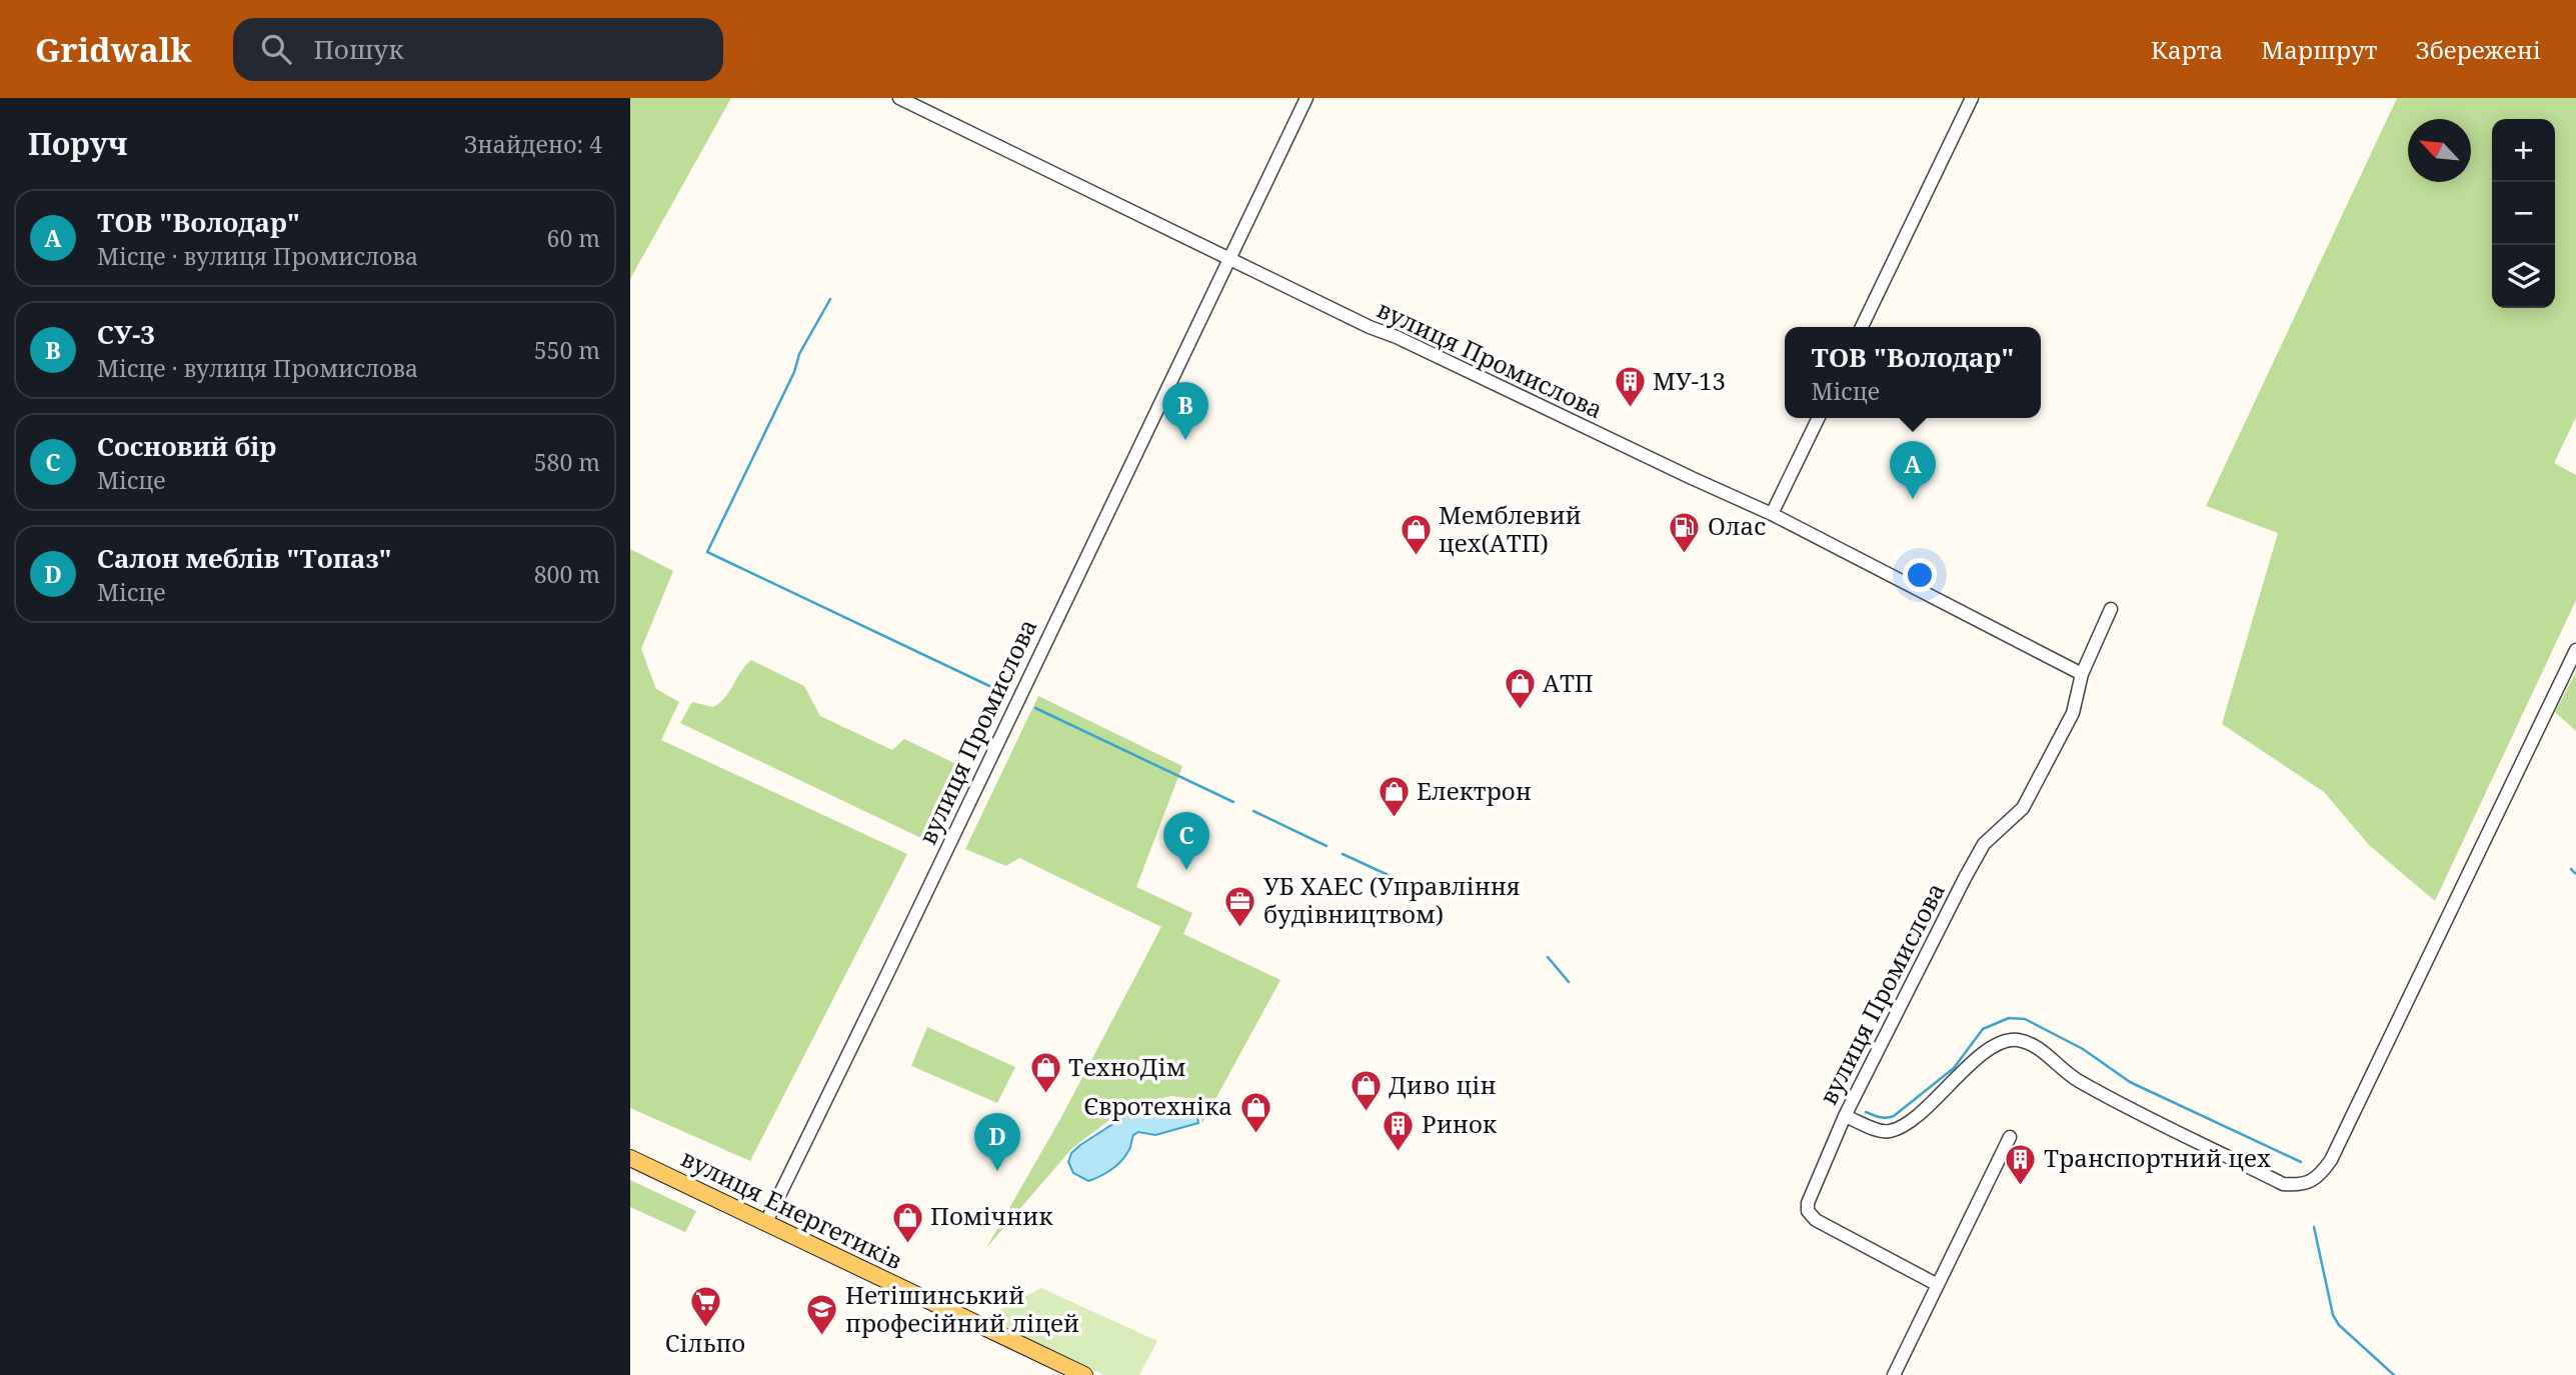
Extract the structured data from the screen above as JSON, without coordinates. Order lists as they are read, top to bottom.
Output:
{
  "streets": {
    "main road": ["вулиця Енергетиків"],
    "street": ["вулиця Промислова"]
  },
  "crossings": [
    ["вулиця Промислова", "вулиця Енергетиків"]
  ],
  "places": {
    "building": ["МУ-13", "Ринок", "Транспортний цех"],
    "fuel station": ["Олас"],
    "shop": [
      "Мемблевий цех(АТП)",
      "АТП",
      "Електрон",
      "ТехноДім",
      "Диво цін",
      "Євротехніка",
      "Помічник"
    ],
    "office": ["УБ ХАЕС (Управління будівництвом)"],
    "supermarket": ["Сільпо"],
    "school or university": ["Нетішинський професійний ліцей"]
  },
  "north": "top left",
  "page": {
    "header": "Gridwalk",
    "search": "Пошук",
    "nav": ["Карта", "Маршрут", "Збережені"],
    "heading": ["Поруч", "Знайдено: 4"],
    "map_buttons": ["+", "−"],
    "list": [
      {
        "mark": "A",
        "name": "ТОВ \"Володар\"",
        "note": "Місце · вулиця Промислова",
        "value": "60 m"
      },
      {
        "mark": "B",
        "name": "СУ-3",
        "note": "Місце · вулиця Промислова",
        "value": "550 m"
      },
      {
        "mark": "C",
        "name": "Сосновий бір",
        "note": "Місце",
        "value": "580 m"
      },
      {
        "mark": "D",
        "name": "Салон меблів \"Топаз\"",
        "note": "Місце",
        "value": "800 m"
      }
    ],
    "popup": ["ТОВ \"Володар\"", "Місце"],
    "pins": [
      "B",
      "A",
      "C",
      "D"
    ]
  }
}
